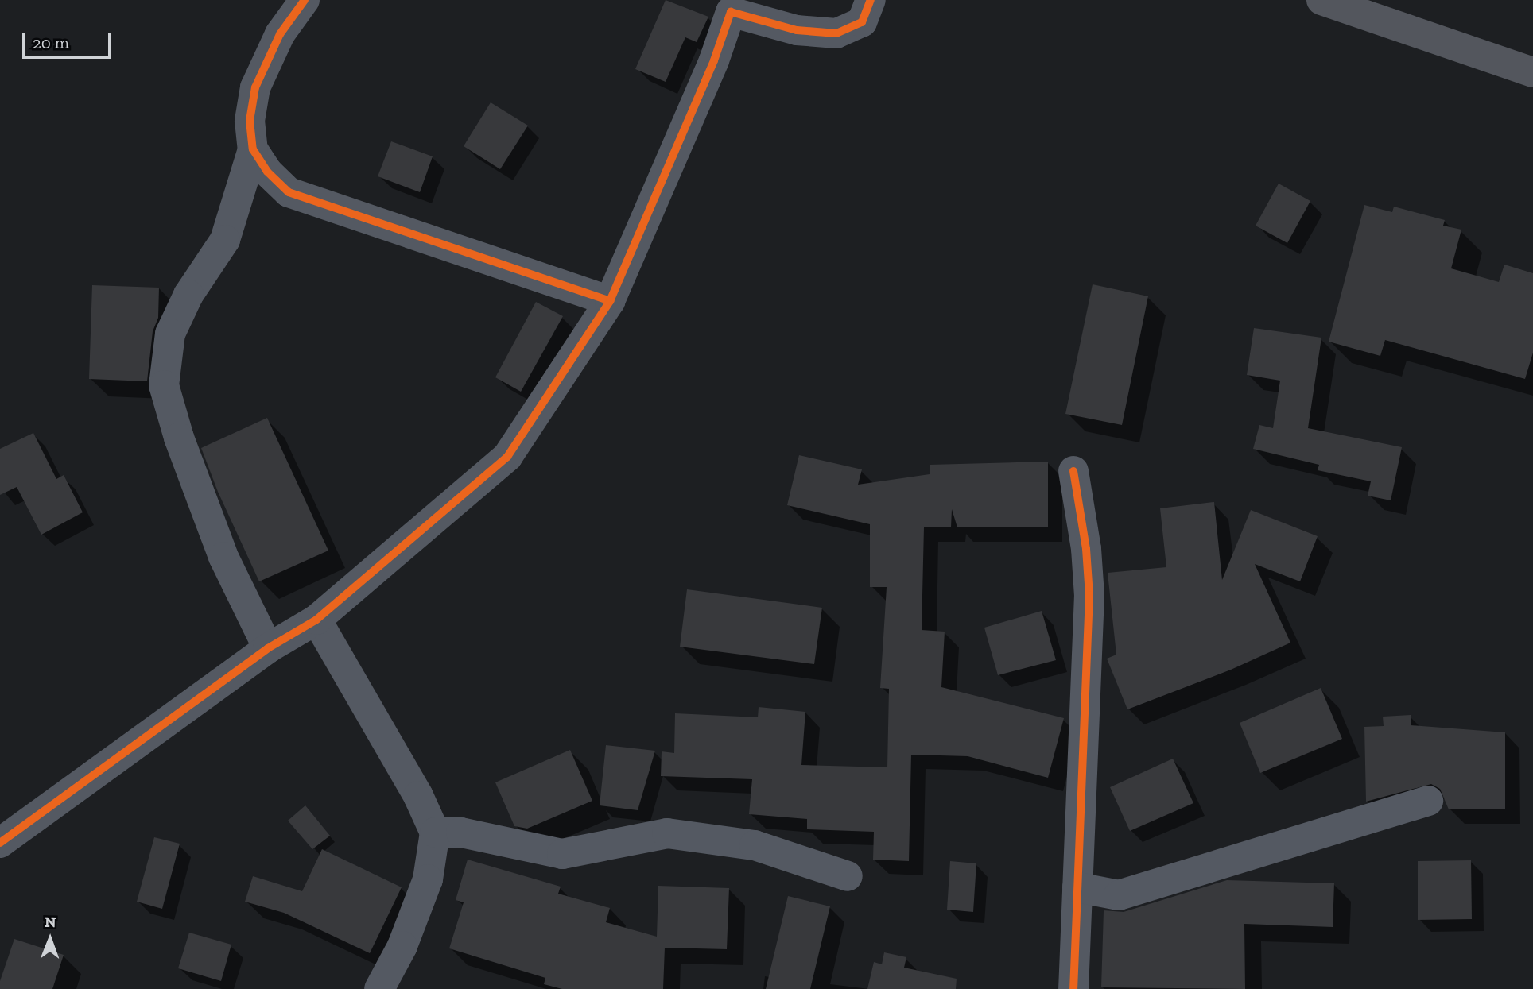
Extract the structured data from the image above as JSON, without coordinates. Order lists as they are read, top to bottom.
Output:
{
  "scale_bar": "20 m",
  "north": "top"
}
